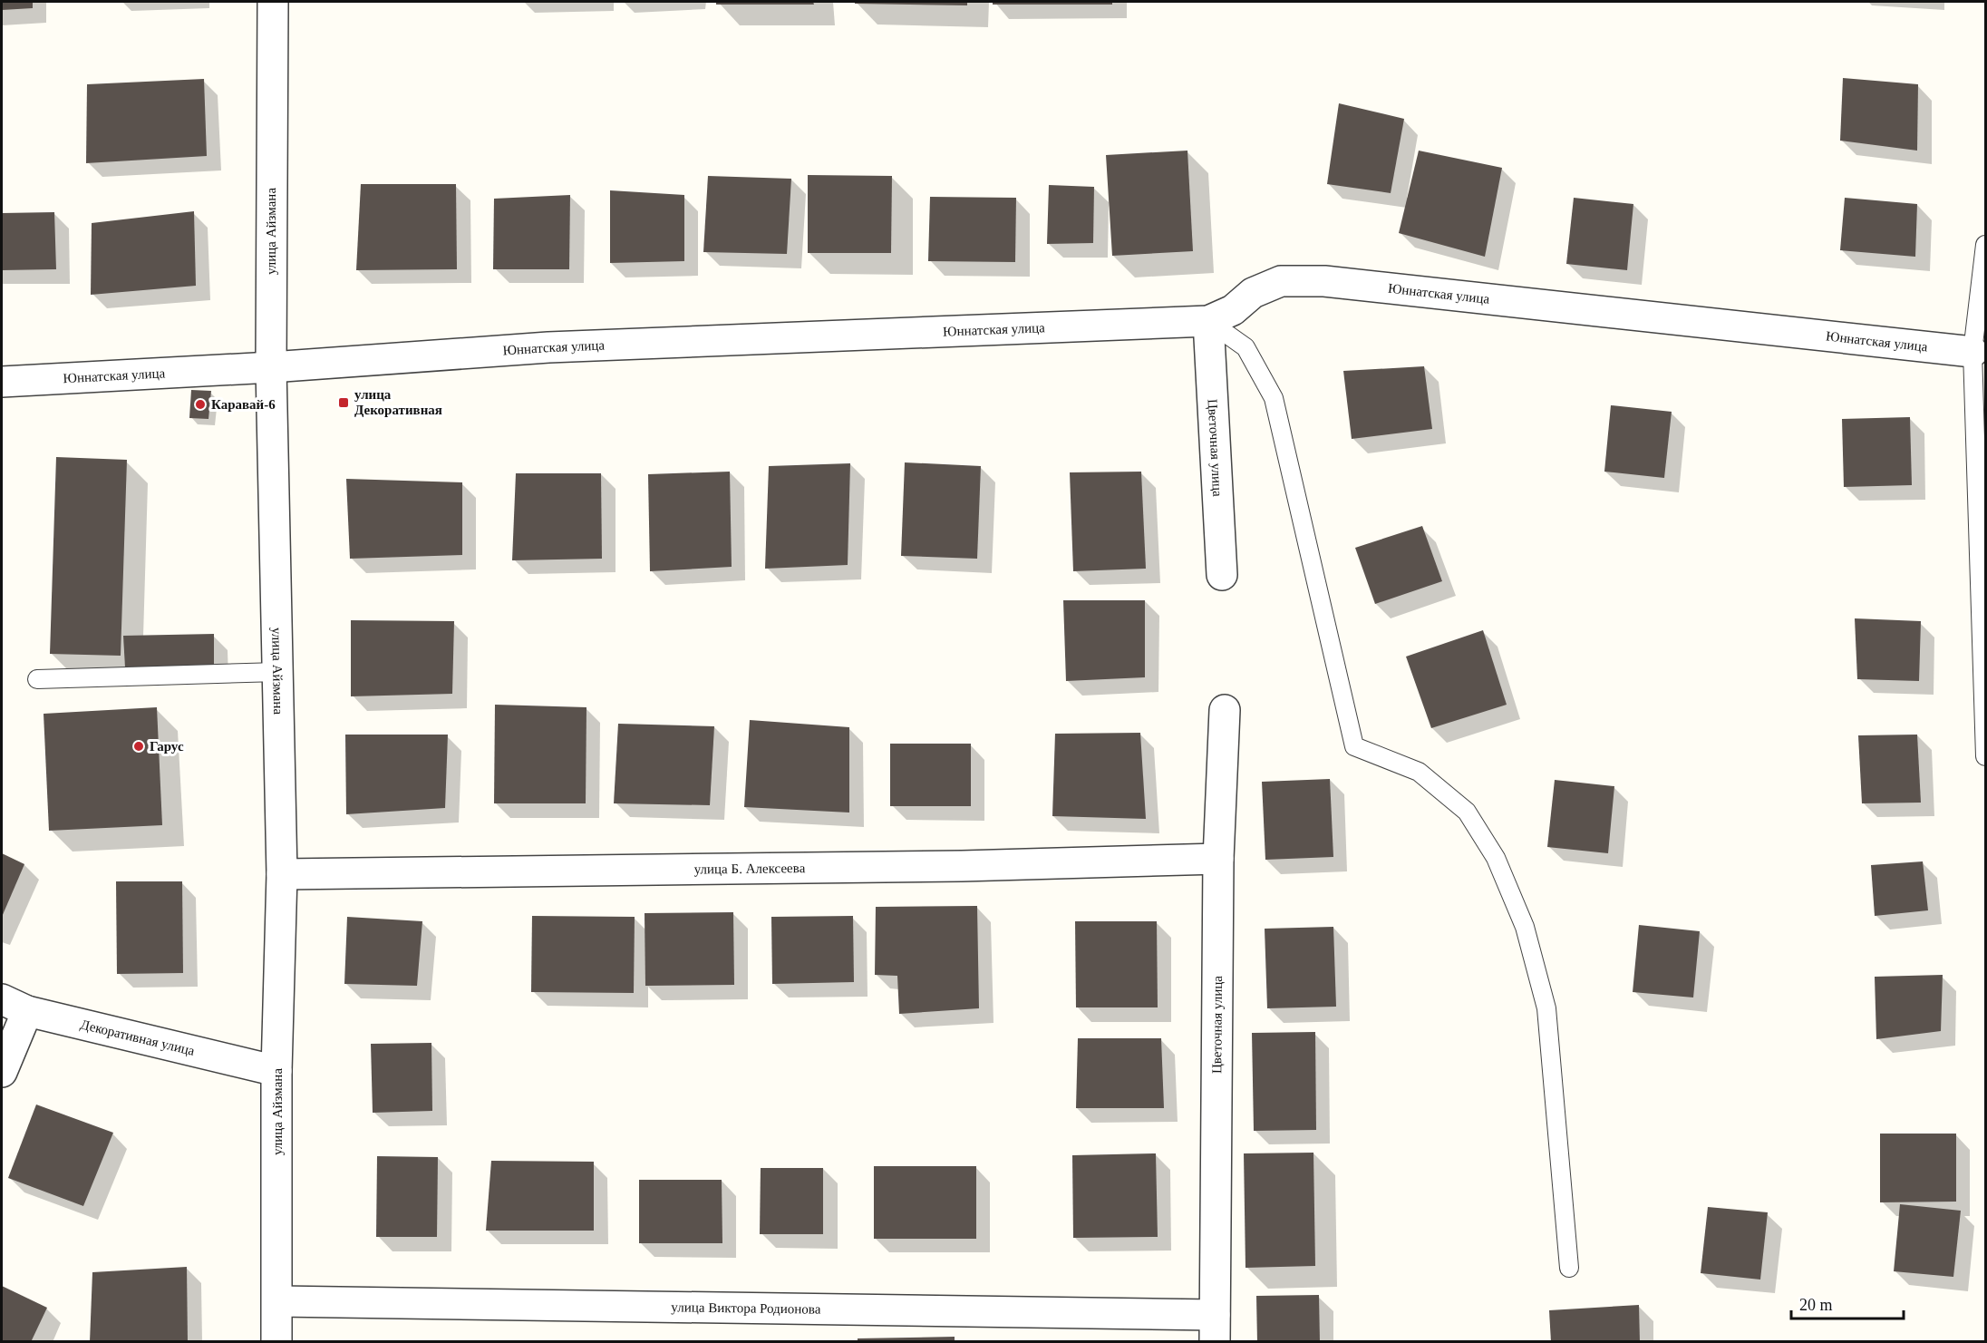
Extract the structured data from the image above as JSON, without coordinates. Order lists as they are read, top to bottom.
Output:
{
  "streets": {
    "street": [
      "улица Айзмана",
      "Юннатская улица",
      "Цветочная улица",
      "улица Б. Алексеева",
      "Декоративная улица",
      "улица Виктора Родионова"
    ]
  },
  "crossings": [
    ["улица Айзмана", "Юннатская улица"],
    ["улица Айзмана", "улица Б. Алексеева"],
    ["улица Айзмана", "Декоративная улица"],
    ["улица Айзмана", "улица Виктора Родионова"],
    ["Юннатская улица", "Цветочная улица"],
    ["Цветочная улица", "улица Б. Алексеева"],
    ["Цветочная улица", "улица Виктора Родионова"]
  ],
  "places": {
    "transit": ["улица Декоративная"],
    "other": ["Каравай-6", "Гарус"]
  },
  "scale_bar": "20 m"
}
